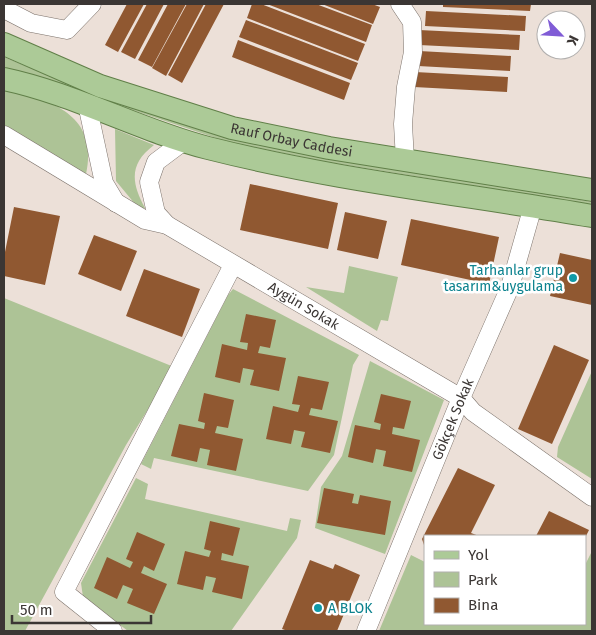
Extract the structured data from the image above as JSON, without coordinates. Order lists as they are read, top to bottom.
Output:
{
  "streets": {
    "main road": ["Rauf Orbay Caddesi"],
    "street": ["Aygün Sokak", "Gökçek Sokak"]
  },
  "crossings": [
    ["Rauf Orbay Caddesi", "Gökçek Sokak"],
    ["Aygün Sokak", "Gökçek Sokak"]
  ],
  "places": ["Tarhanlar grup tasarım&uygulama", "A BLOK"],
  "legend": ["Yol", "Park", "Bina"],
  "scale_bar": "50 m",
  "north": "bottom right"
}
